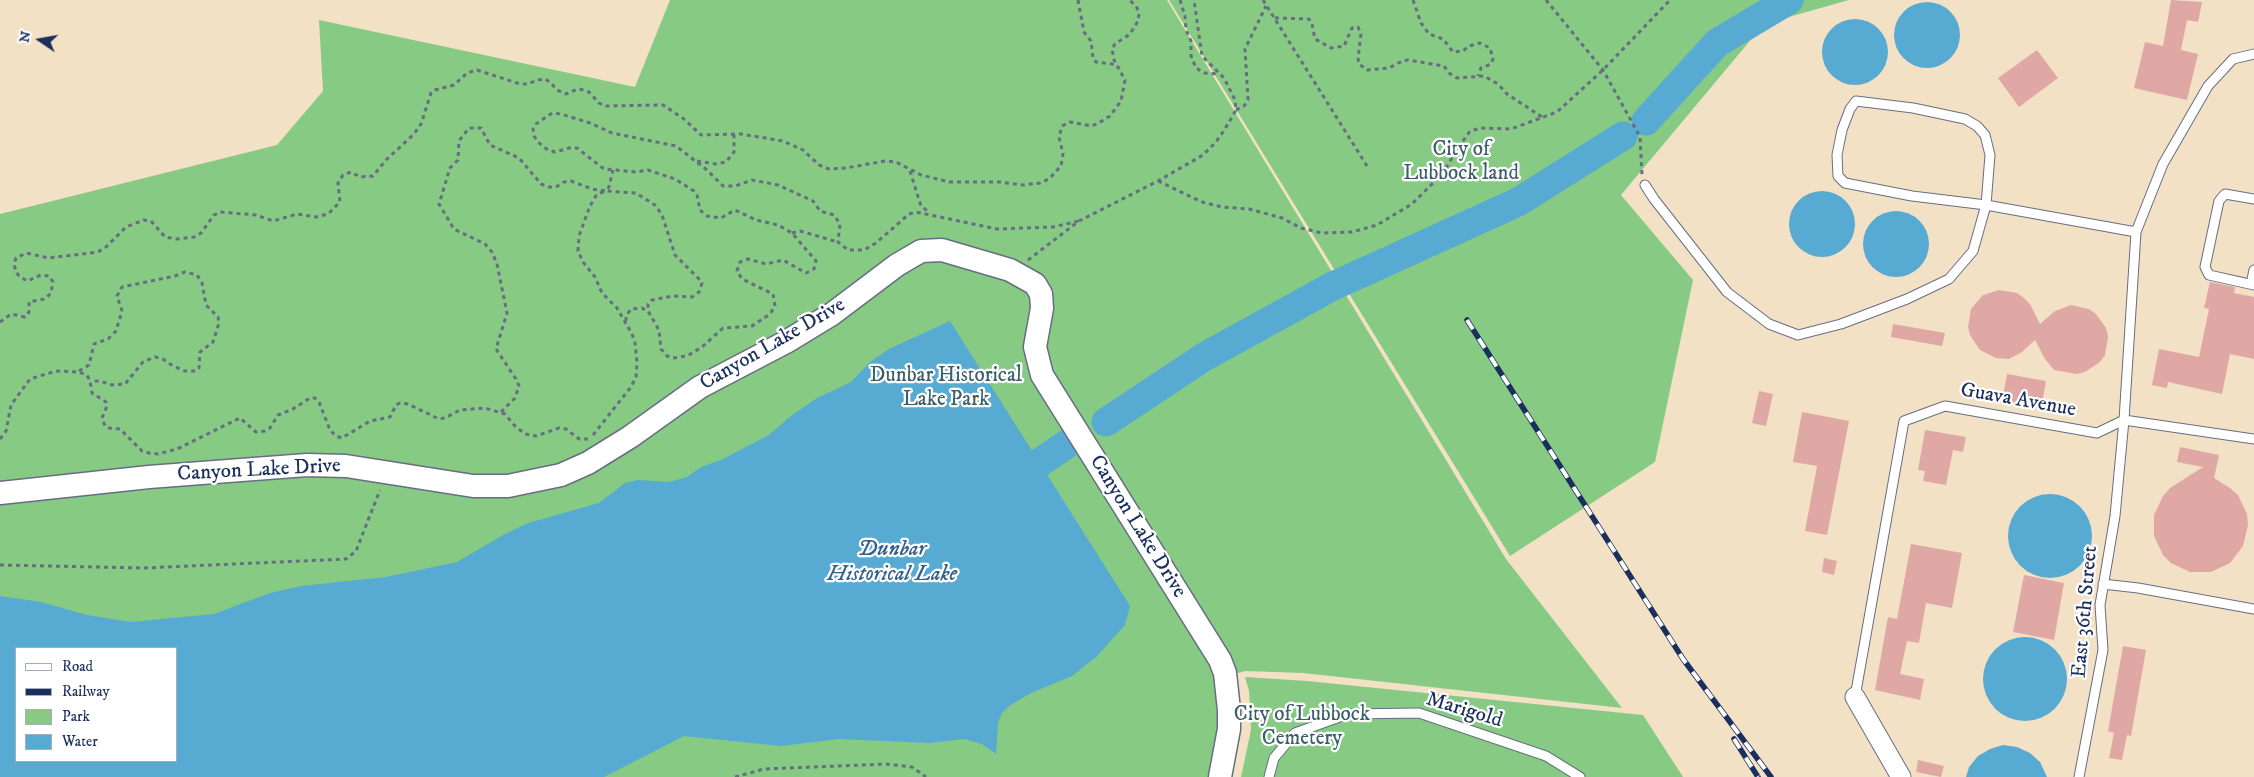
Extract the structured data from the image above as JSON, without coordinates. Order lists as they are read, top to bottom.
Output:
{
  "streets": {
    "street": ["Canyon Lake Drive"],
    "lane": ["Guava Avenue", "East 36th Street", "Marigold"]
  },
  "crossings": [
    ["Guava Avenue", "East 36th Street"]
  ],
  "water": ["Dunbar Historical Lake"],
  "parks": ["City of Lubbock land", "Dunbar Historical Lake Park", "City of Lubbock Cemetery"],
  "legend": [
    "Road",
    "Railway",
    "Park",
    "Water"
  ],
  "north": "left"
}
